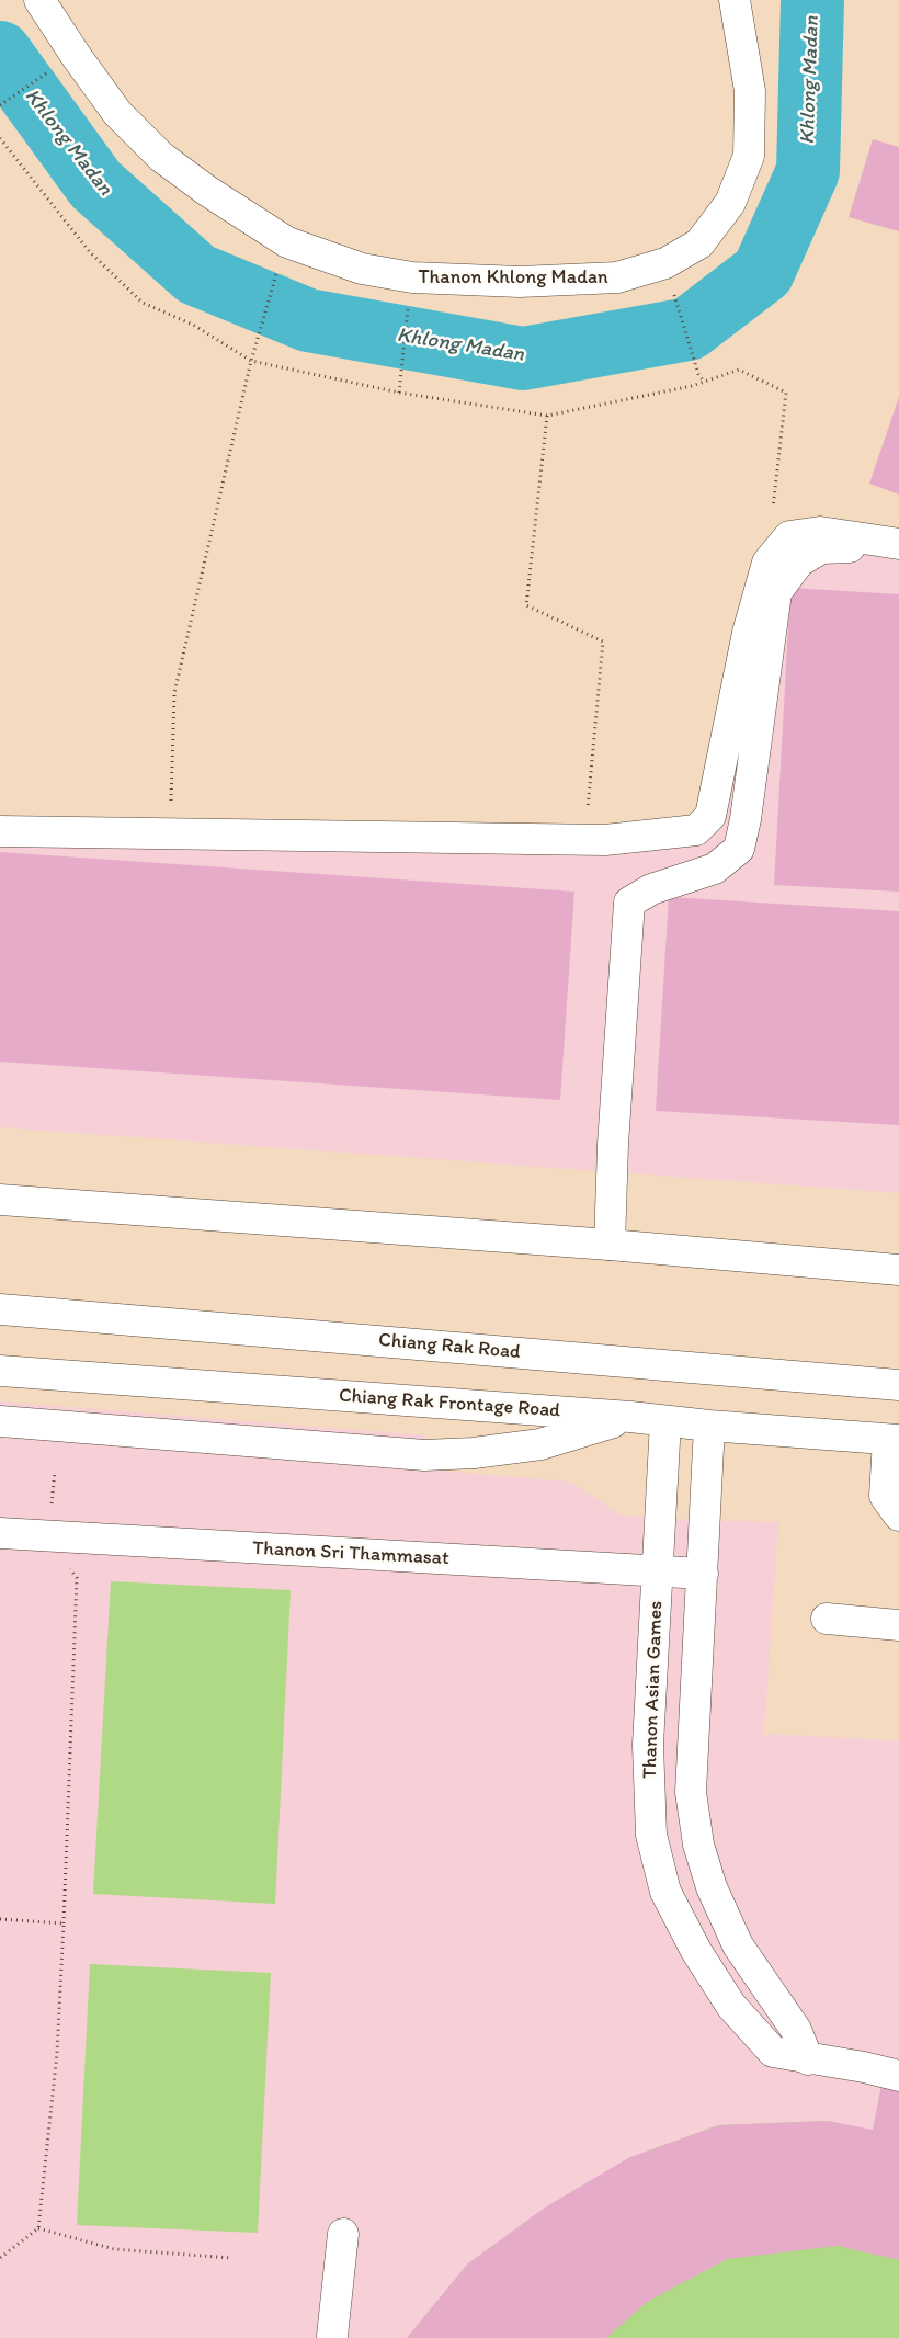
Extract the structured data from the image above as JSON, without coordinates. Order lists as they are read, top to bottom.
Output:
{
  "streets": {
    "street": [
      "Thanon Khlong Madan",
      "Chiang Rak Road",
      "Chiang Rak Frontage Road",
      "Thanon Sri Thammasat",
      "Thanon Asian Games"
    ]
  },
  "crossings": [
    ["Chiang Rak Frontage Road", "Thanon Asian Games"],
    ["Thanon Sri Thammasat", "Thanon Asian Games"]
  ],
  "water": ["Khlong Madan"]
}
